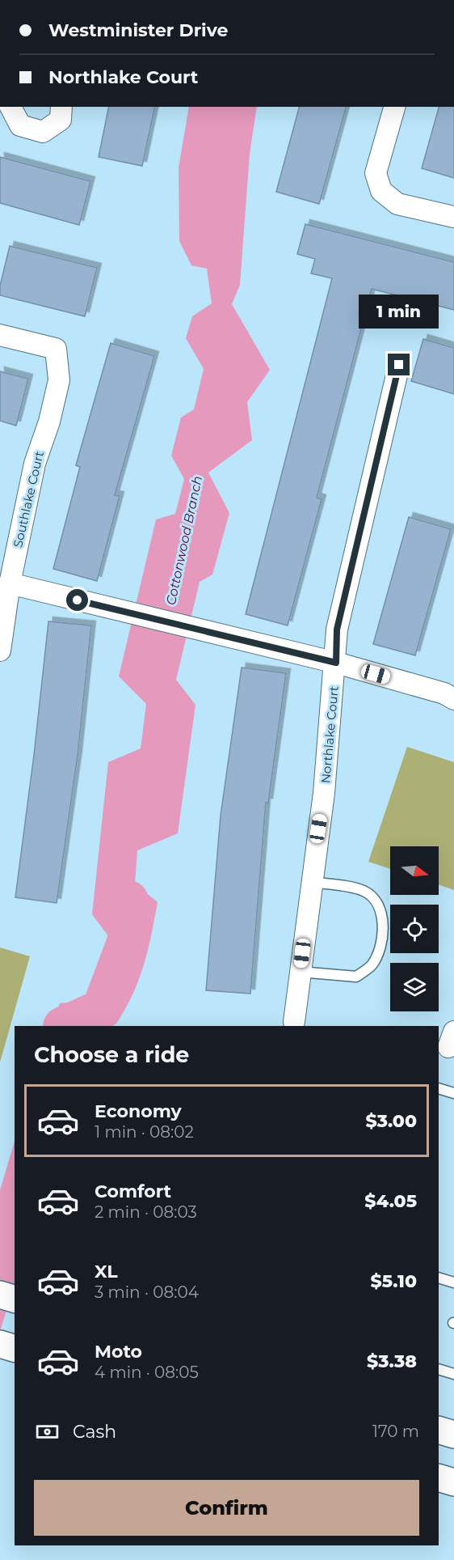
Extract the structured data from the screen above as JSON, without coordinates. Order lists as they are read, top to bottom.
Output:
{
  "streets": {
    "street": ["Southlake Court", "Northlake Court"]
  },
  "water": ["Cottonwood Branch"],
  "north": "right",
  "page": {
    "banner": ["Westminister Drive", "Northlake Court"],
    "bubble": "1 min",
    "heading": "Choose a ride",
    "list": [
      {
        "name": "Economy",
        "note": "1 min · 08:02",
        "value": "$3.00"
      },
      {
        "name": "Comfort",
        "note": "2 min · 08:03",
        "value": "$4.05"
      },
      {
        "name": "XL",
        "note": "3 min · 08:04",
        "value": "$5.10"
      },
      {
        "name": "Moto",
        "note": "4 min · 08:05",
        "value": "$3.38"
      }
    ],
    "pay": ["Cash", "170 m"],
    "buttons": "Confirm"
  }
}
